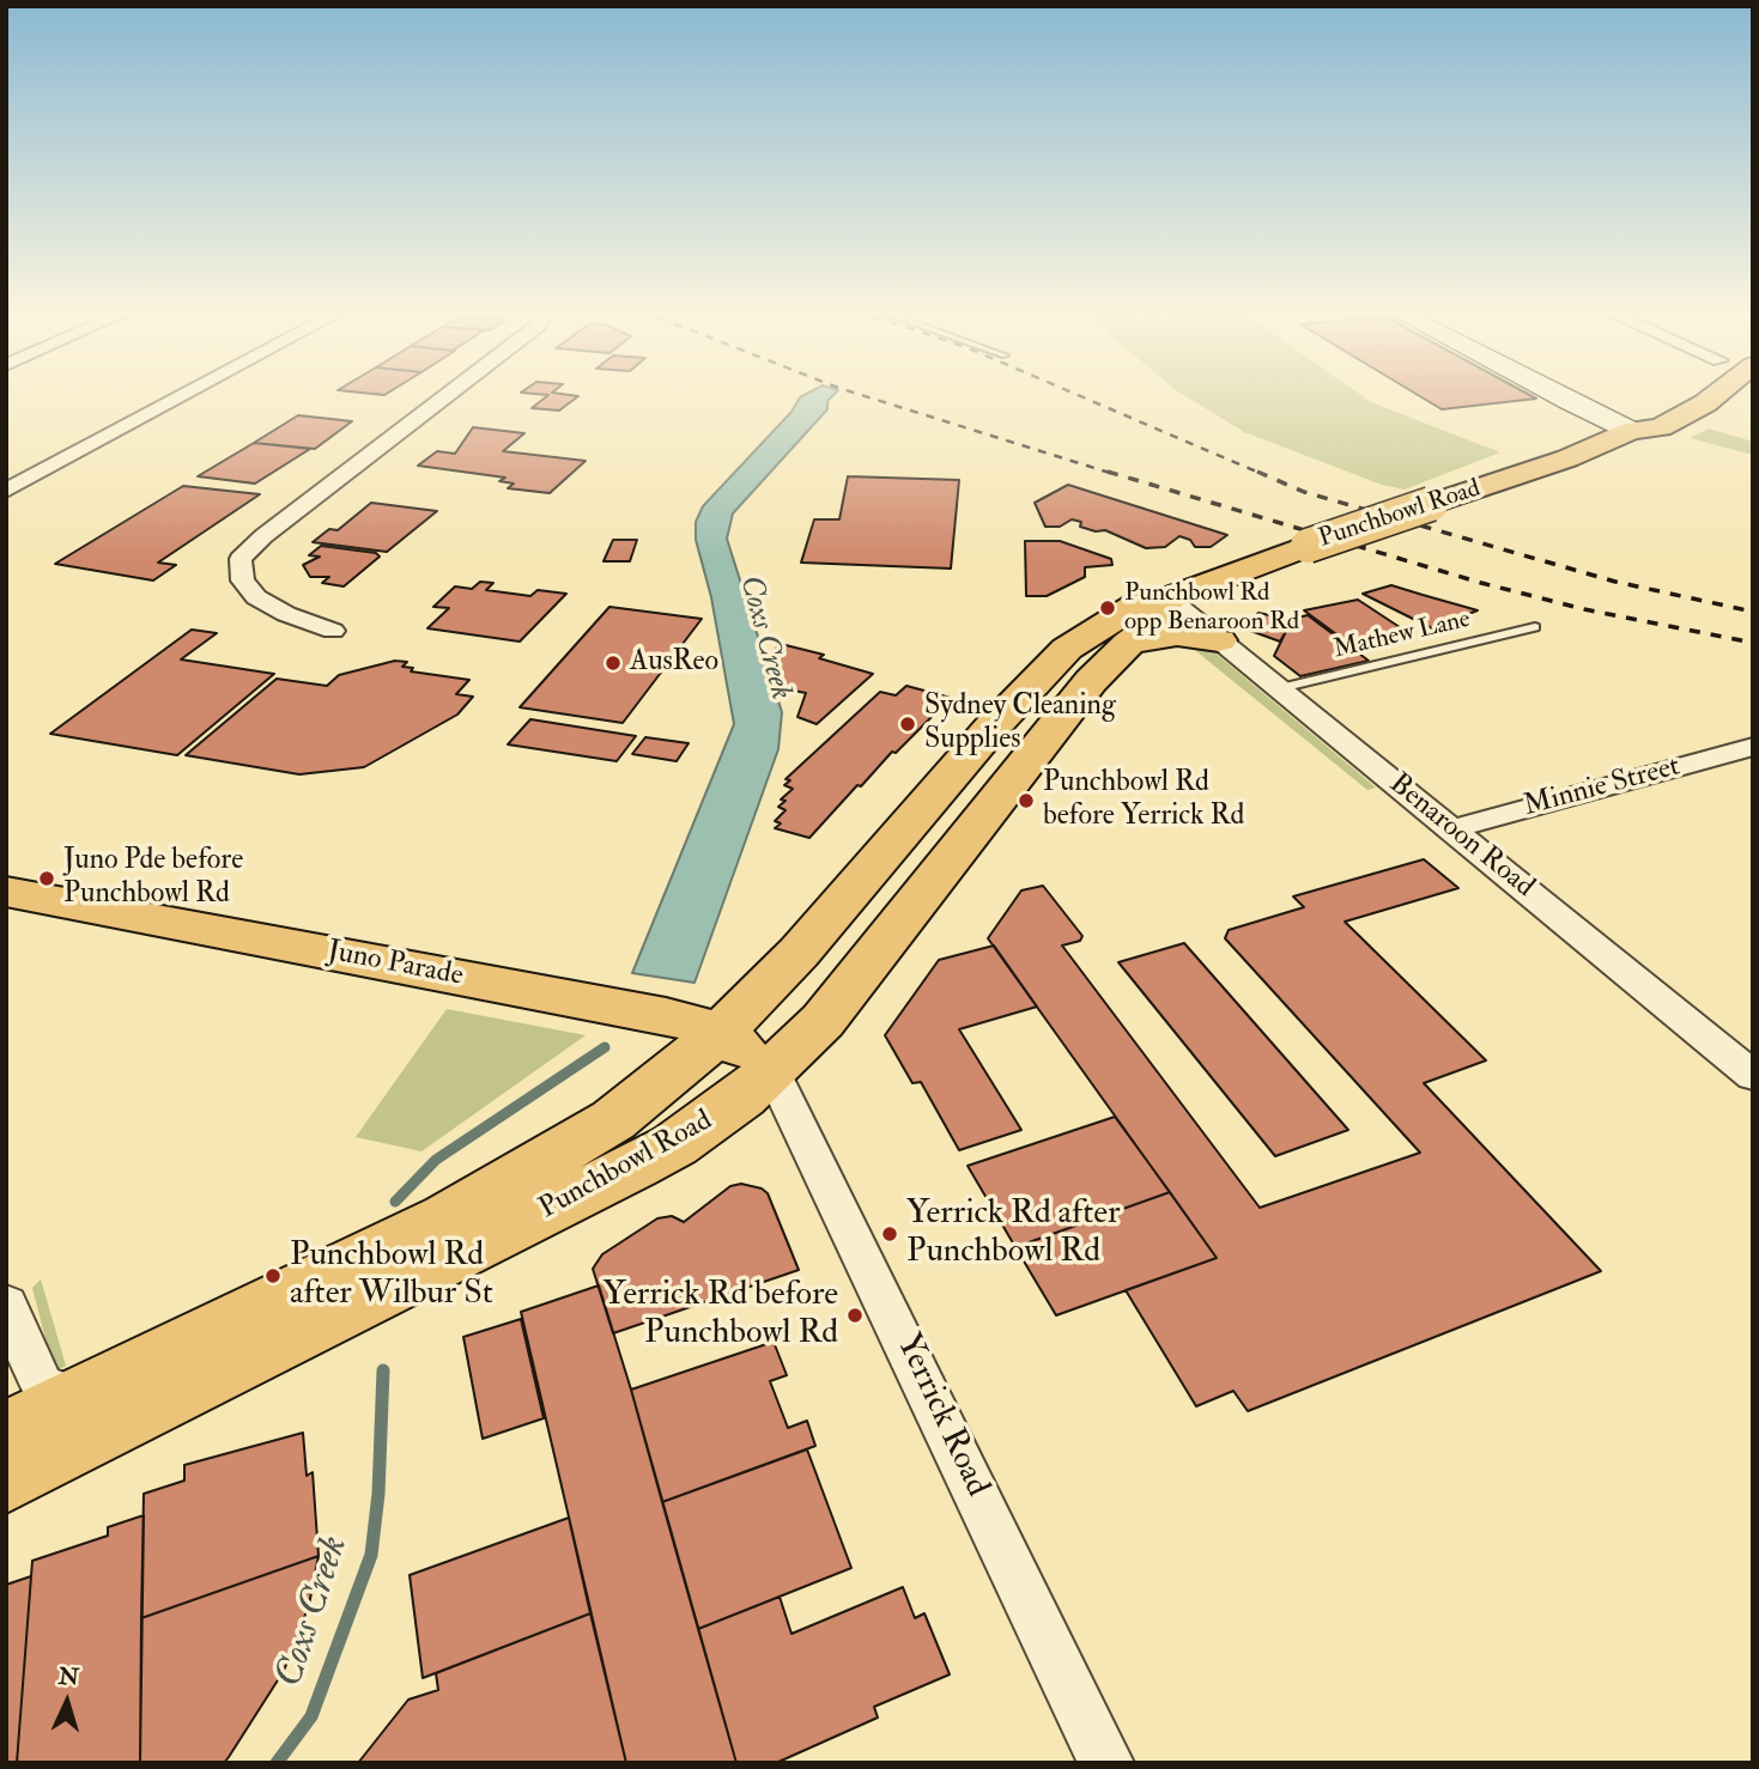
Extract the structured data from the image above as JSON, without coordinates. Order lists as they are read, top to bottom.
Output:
{
  "streets": {
    "main road": ["Punchbowl Road", "Juno Parade"],
    "street": ["Minnie Street", "Benaroon Road", "Yerrick Road"],
    "lane": ["Mathew Lane"]
  },
  "crossings": [
    ["Punchbowl Road", "Benaroon Road"],
    ["Punchbowl Road", "Juno Parade"],
    ["Punchbowl Road", "Yerrick Road"],
    ["Mathew Lane", "Benaroon Road"],
    ["Minnie Street", "Benaroon Road"],
    ["Juno Parade", "Yerrick Road"]
  ],
  "water": ["Coxs Creek"],
  "places": [
    "Punchbowl Rd opp Benaroon Rd",
    "AusReo",
    "Sydney Cleaning Supplies",
    "Punchbowl Rd before Yerrick Rd",
    "Juno Pde before Punchbowl Rd",
    "Yerrick Rd after Punchbowl Rd",
    "Punchbowl Rd after Wilbur St",
    "Yerrick Rd before Punchbowl Rd"
  ],
  "north": "top"
}
